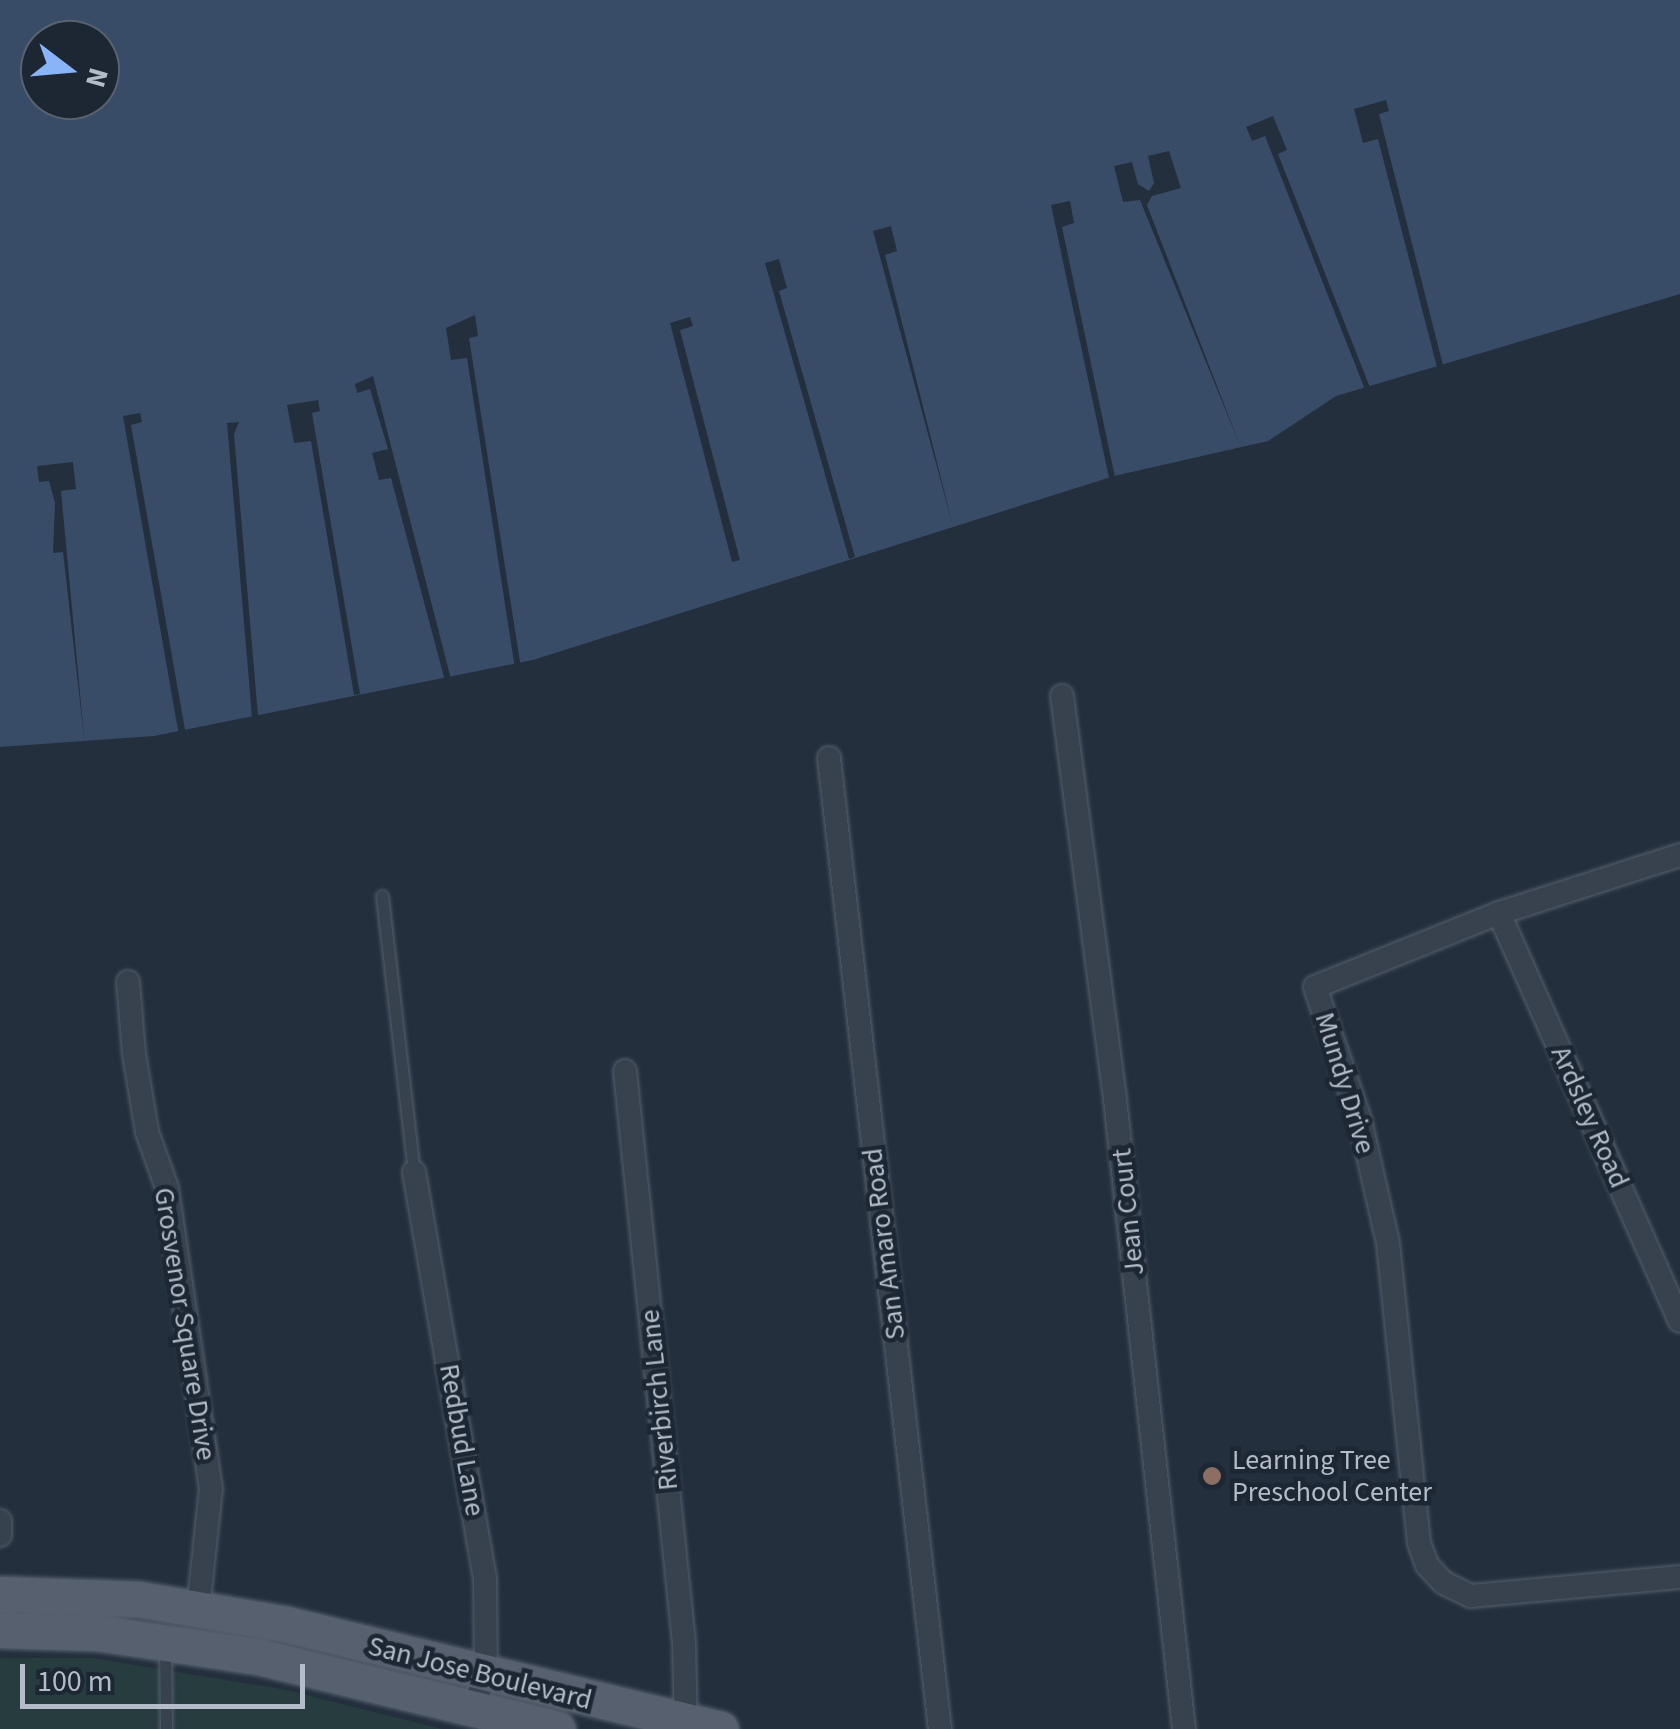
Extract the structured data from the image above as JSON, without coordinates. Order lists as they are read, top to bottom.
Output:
{
  "streets": {
    "main road": ["San Jose Boulevard"],
    "street": [
      "Mundy Drive",
      "Ardsley Road",
      "Jean Court",
      "San Amaro Road",
      "Grosvenor Square Drive",
      "Riverbirch Lane",
      "Redbud Lane"
    ]
  },
  "crossings": [
    ["Mundy Drive", "Ardsley Road"],
    ["Grosvenor Square Drive", "San Jose Boulevard"],
    ["Riverbirch Lane", "San Jose Boulevard"],
    ["Redbud Lane", "San Jose Boulevard"]
  ],
  "places": ["Learning Tree Preschool Center"],
  "scale_bar": "100 m",
  "north": "right"
}
